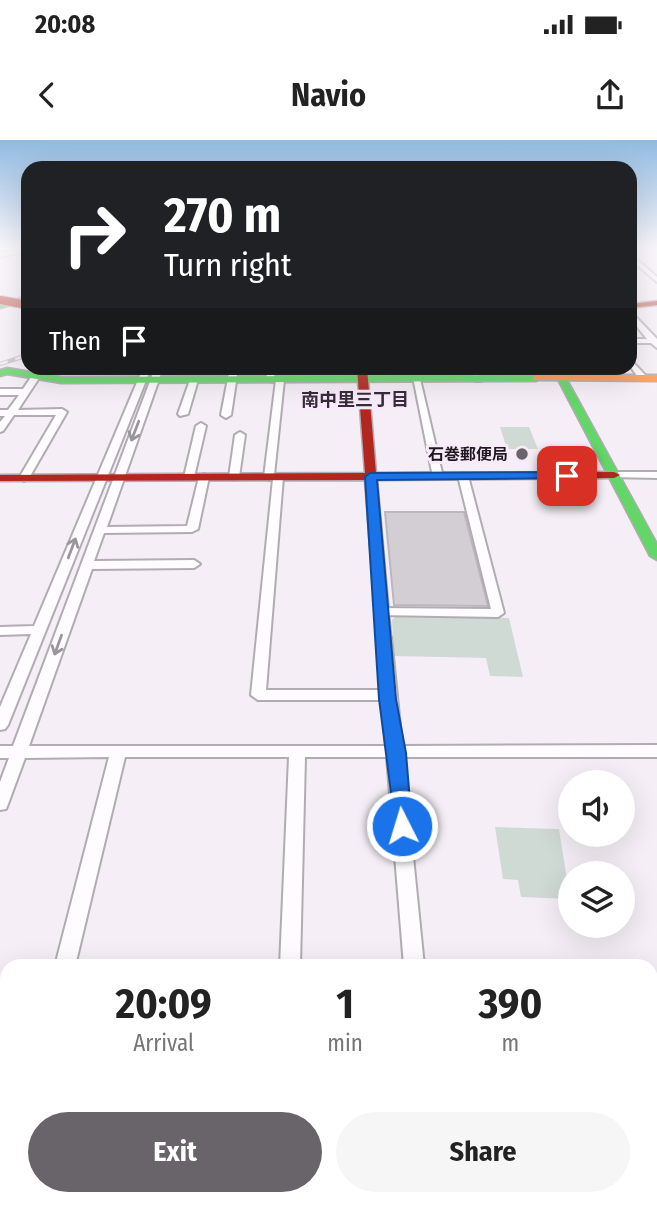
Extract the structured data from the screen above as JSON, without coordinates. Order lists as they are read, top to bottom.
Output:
{
  "districts": ["南中里三丁目"],
  "places": ["石巻郵便局"],
  "page": {
    "status": "20:08",
    "header": "Navio",
    "turn": ["270 m", "Turn right"],
    "then": "Then",
    "eta": [
      "20:09",
      "Arrival",
      "1",
      "min",
      "390",
      "m"
    ],
    "buttons": ["Exit", "Share"]
  }
}
